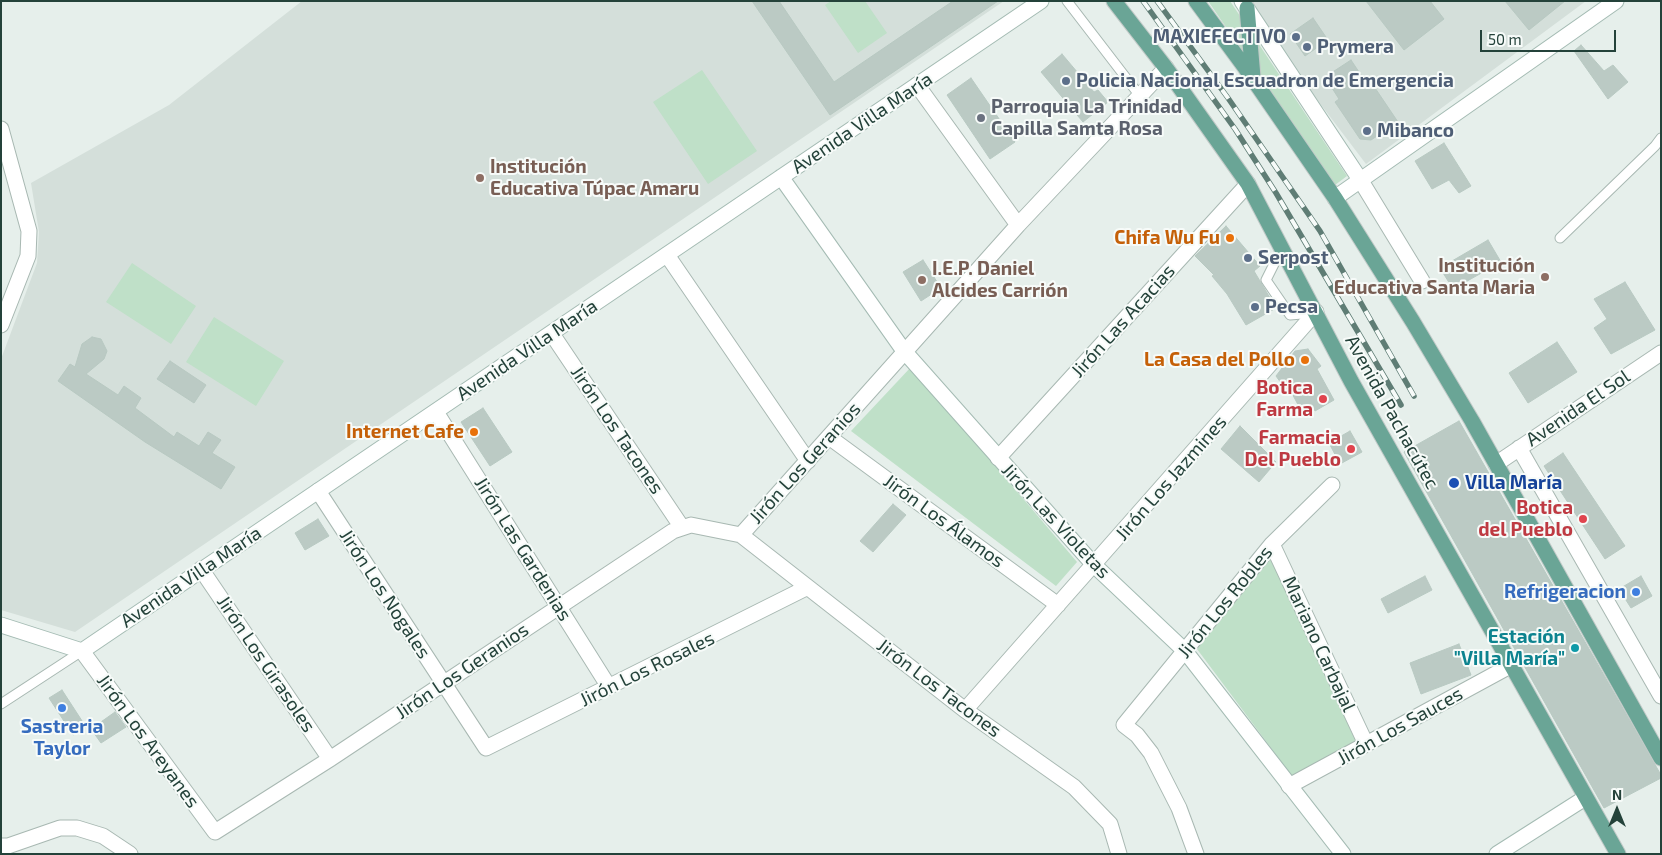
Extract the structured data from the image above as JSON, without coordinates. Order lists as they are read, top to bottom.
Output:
{
  "streets": {
    "main road": ["Avenida Pachacútec"],
    "street": [
      "Avenida Villa María",
      "Jirón Las Acacias",
      "Avenida El Sol",
      "Jirón Los Tacones",
      "Jirón Los Geranios",
      "Jirón Los Jazmines",
      "Jirón Los Álamos",
      "Jirón Las Violetas",
      "Jirón Las Gardenias",
      "Jirón Los Nogales",
      "Jirón Los Robles",
      "Mariano Carbajal",
      "Jirón Los Girasoles",
      "Jirón Los Rosales",
      "Jirón Los Sauces",
      "Jirón Los Areyanes"
    ]
  },
  "crossings": [
    ["Avenida Villa María", "Jirón Los Tacones"],
    ["Avenida Villa María", "Jirón Las Violetas"],
    ["Avenida Villa María", "Jirón Las Gardenias"],
    ["Avenida Villa María", "Jirón Los Nogales"],
    ["Avenida Villa María", "Jirón Los Girasoles"],
    ["Avenida Villa María", "Jirón Los Areyanes"],
    ["Jirón Las Acacias", "Avenida Pachacútec"],
    ["Jirón Las Acacias", "Jirón Las Violetas"],
    ["Avenida Pachacútec", "Jirón Los Geranios"],
    ["Avenida Pachacútec", "Jirón Los Jazmines"],
    ["Avenida Pachacútec", "Jirón Los Sauces"],
    ["Jirón Los Tacones", "Jirón Los Geranios"],
    ["Jirón Los Tacones", "Jirón Los Jazmines"],
    ["Jirón Los Tacones", "Jirón Los Rosales"],
    ["Jirón Los Geranios", "Jirón Los Álamos"],
    ["Jirón Los Geranios", "Jirón Las Violetas"],
    ["Jirón Los Geranios", "Jirón Las Gardenias"],
    ["Jirón Los Geranios", "Jirón Los Nogales"],
    ["Jirón Los Geranios", "Jirón Los Girasoles"],
    ["Jirón Los Geranios", "Jirón Los Areyanes"],
    ["Jirón Los Jazmines", "Jirón Los Álamos"],
    ["Jirón Los Jazmines", "Jirón Las Violetas"],
    ["Jirón Las Violetas", "Jirón Los Robles"],
    ["Jirón Las Violetas", "Jirón Los Sauces"],
    ["Jirón Las Gardenias", "Jirón Los Rosales"],
    ["Jirón Los Nogales", "Jirón Los Rosales"],
    ["Jirón Los Robles", "Mariano Carbajal"],
    ["Mariano Carbajal", "Jirón Los Sauces"]
  ],
  "places": [
    "MAXIEFECTIVO",
    "Prymera",
    "Policia Nacional Escuadron de Emergencia",
    "Parroquia La Trinidad Capilla Samta Rosa",
    "Mibanco",
    "Institución Educativa Túpac Amaru",
    "Chifa Wu Fu",
    "Serpost",
    "Institución Educativa Santa Maria",
    "I.E.P. Daniel Alcides Carrión",
    "Pecsa",
    "La Casa del Pollo",
    "Botica Farma",
    "Internet Cafe",
    "Farmacia Del Pueblo",
    "Villa María",
    "Botica del Pueblo",
    "Refrigeracion",
    "Estación \"Villa María\"",
    "Sastreria Taylor"
  ],
  "scale_bar": "50 m",
  "north": "top"
}
